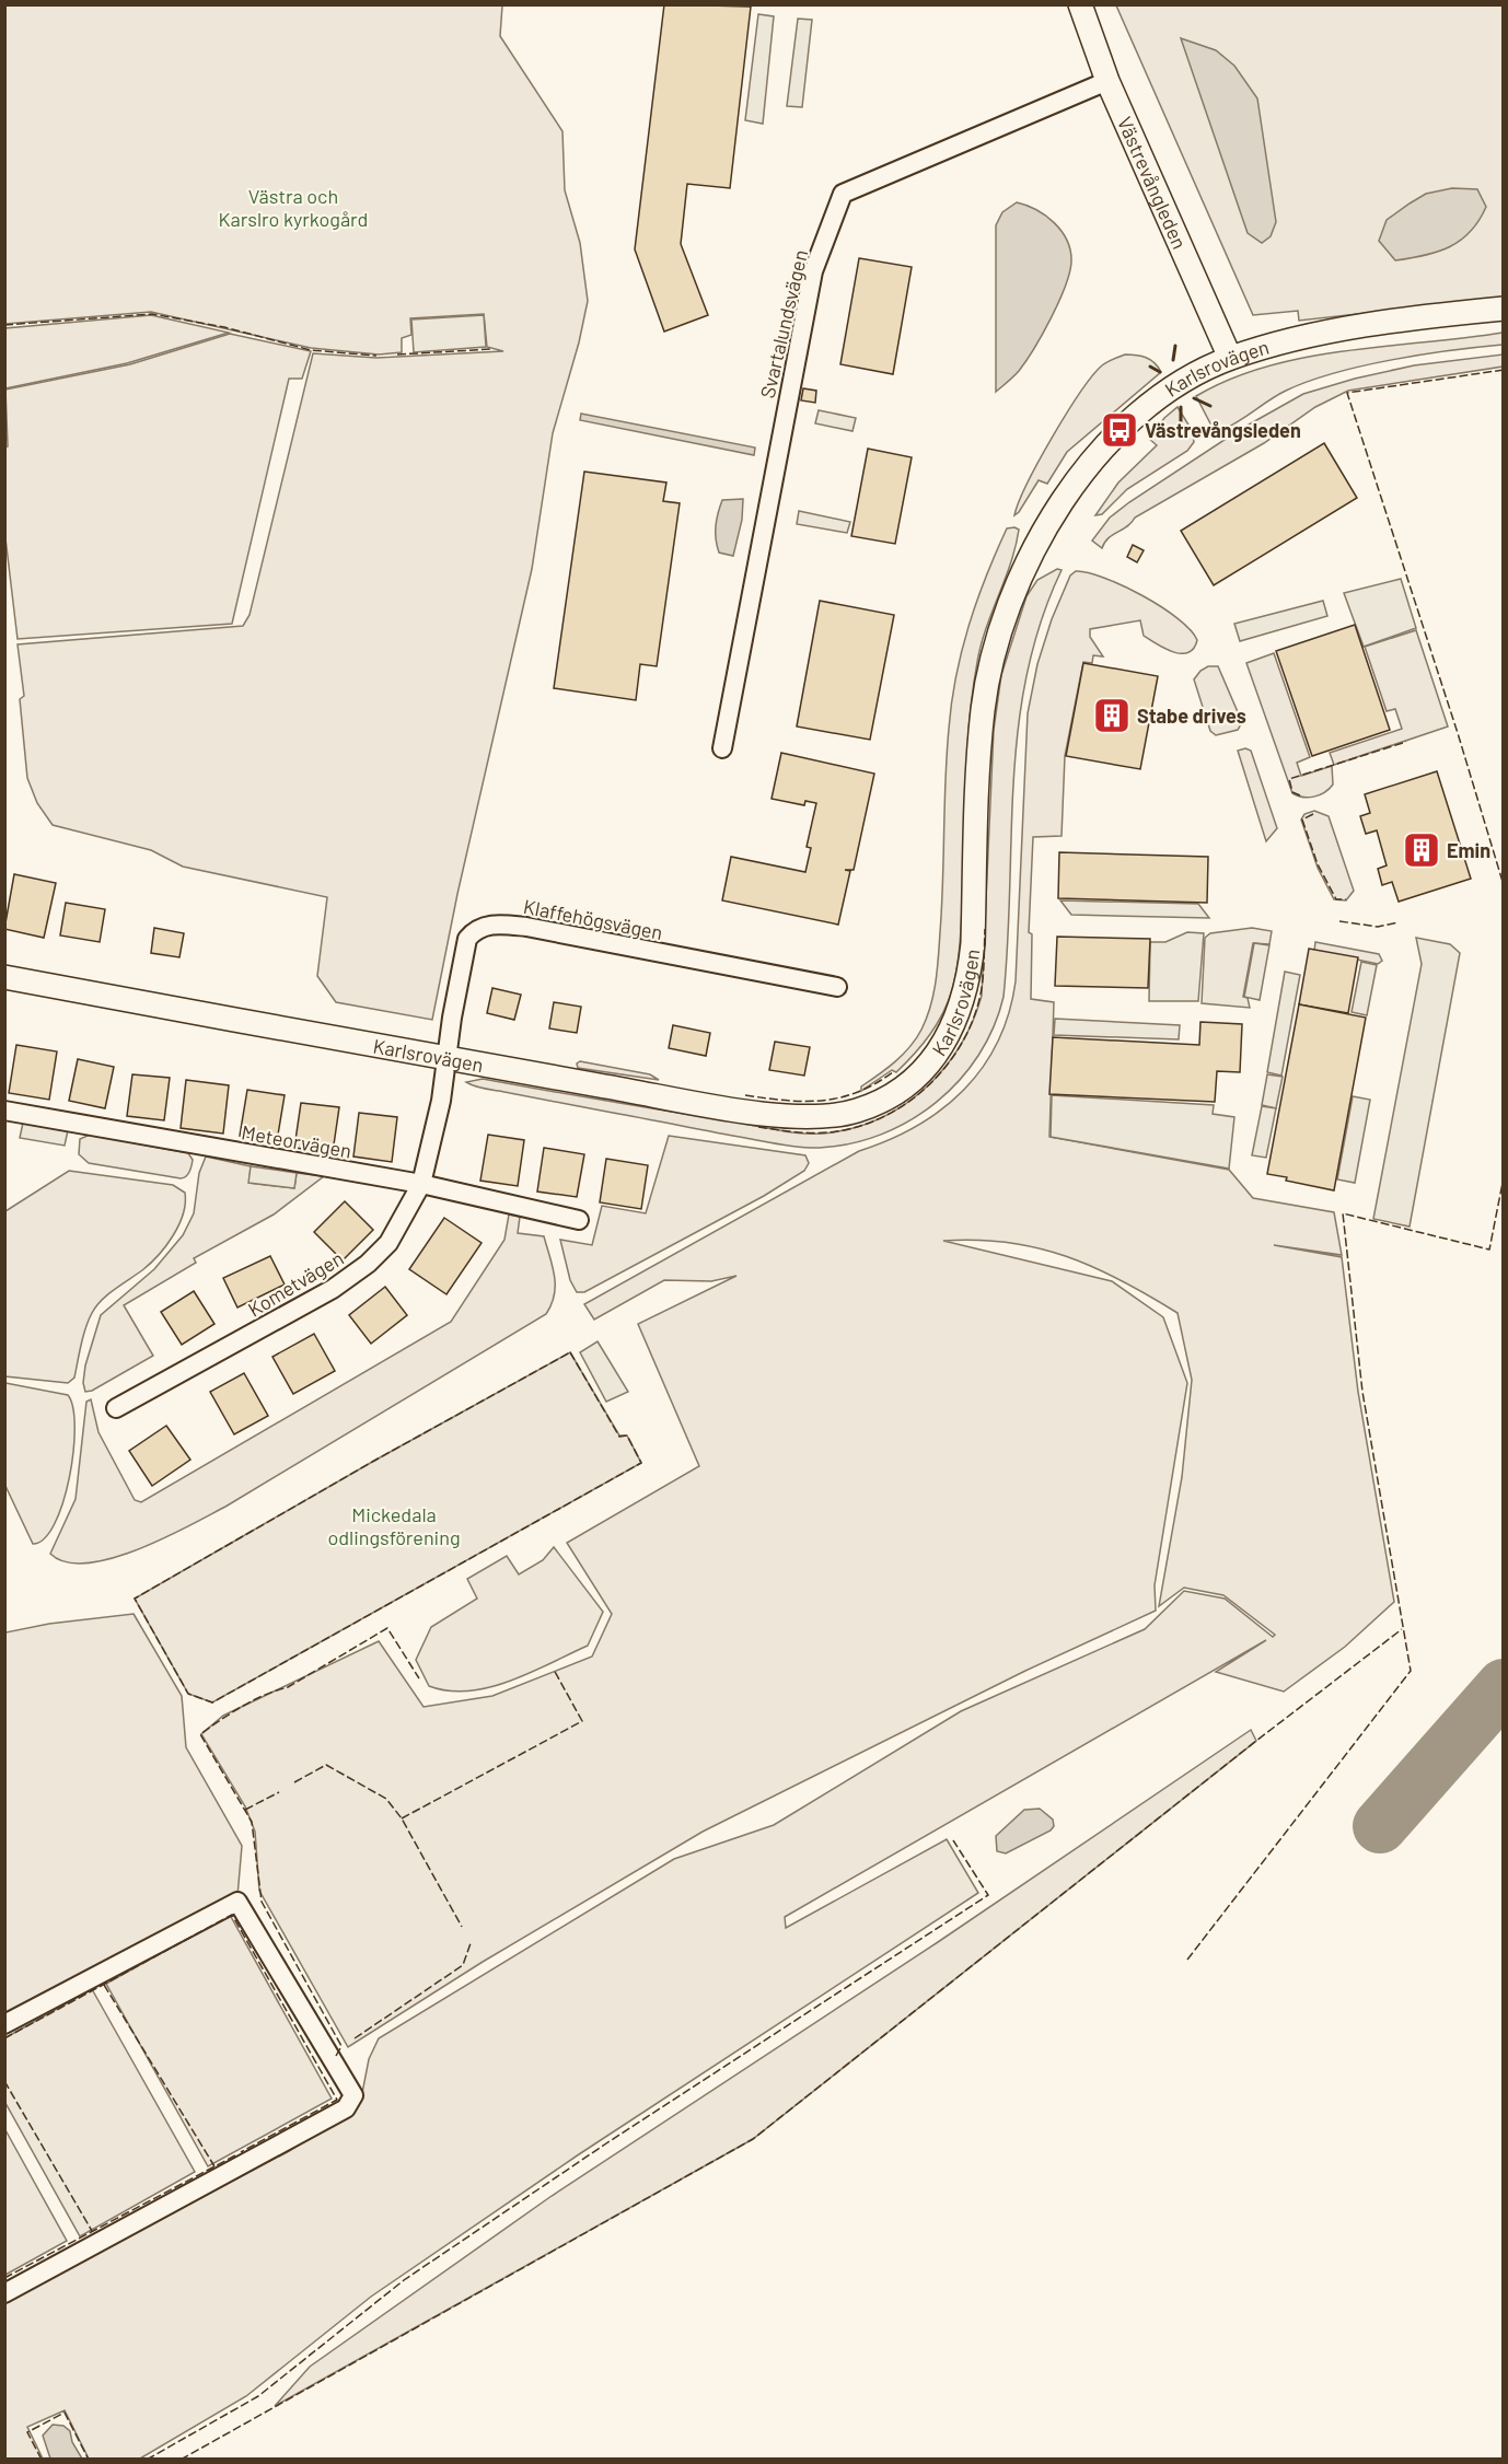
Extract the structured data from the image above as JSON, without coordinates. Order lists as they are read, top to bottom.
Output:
{
  "streets": {
    "street": [
      "Västrevångleden",
      "Svartalundsvägen",
      "Karlsrovägen",
      "Klaffehögsvägen",
      "Meteorvägen",
      "Kometvägen"
    ]
  },
  "crossings": [
    ["Västrevångleden", "Svartalundsvägen"],
    ["Västrevångleden", "Karlsrovägen"],
    ["Karlsrovägen", "Klaffehögsvägen"],
    ["Karlsrovägen", "Kometvägen"],
    ["Klaffehögsvägen", "Kometvägen"],
    ["Meteorvägen", "Kometvägen"]
  ],
  "parks": ["Västra och Karslro kyrkogård", "Mickedala odlingsförening"],
  "places": {
    "bus stop": ["Västrevångsleden"],
    "building": ["Stabe drives", "Emin"]
  }
}
